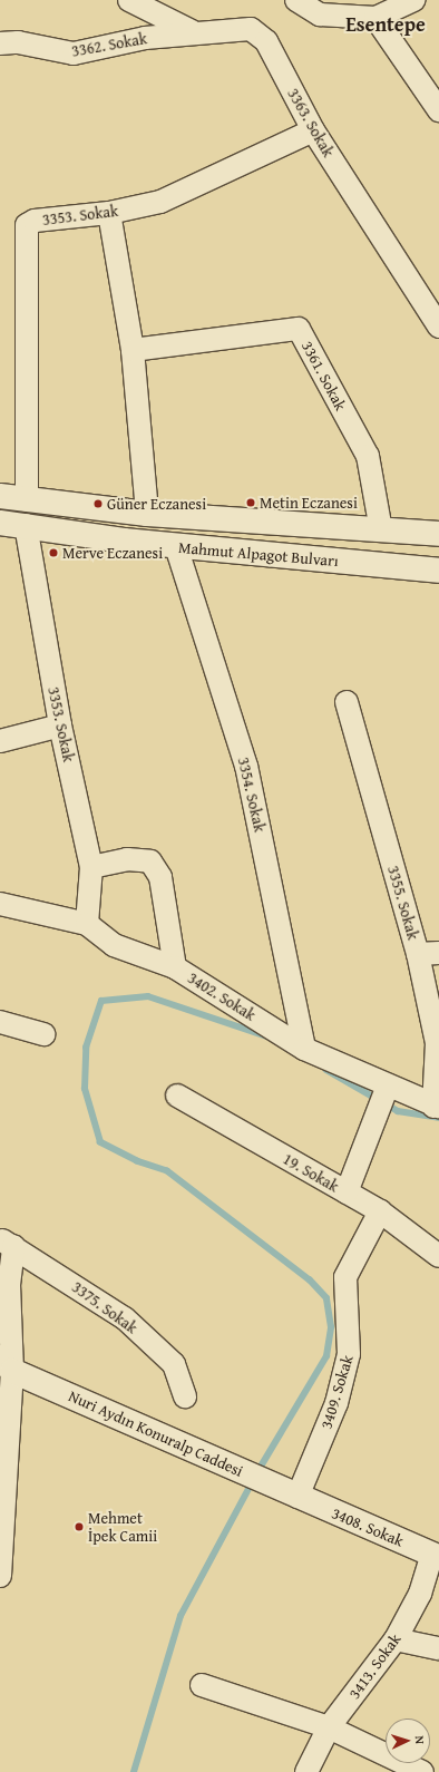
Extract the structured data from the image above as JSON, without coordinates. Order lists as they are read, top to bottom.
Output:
{
  "streets": {
    "main road": ["Mahmut Alpagot Bulvarı", "Nuri Aydın Konuralp Caddesi", "3408. Sokak"],
    "street": [
      "3362. Sokak",
      "3363. Sokak",
      "3353. Sokak",
      "3361. Sokak",
      "3354. Sokak",
      "3355. Sokak",
      "3402. Sokak",
      "19. Sokak",
      "3375. Sokak",
      "3409. Sokak",
      "3413. Sokak"
    ]
  },
  "crossings": [
    ["3362. Sokak", "3363. Sokak"],
    ["3363. Sokak", "3353. Sokak"],
    ["3353. Sokak", "Mahmut Alpagot Bulvarı"],
    ["3353. Sokak", "3402. Sokak"],
    ["3361. Sokak", "Mahmut Alpagot Bulvarı"],
    ["Mahmut Alpagot Bulvarı", "3354. Sokak"],
    ["3354. Sokak", "3402. Sokak"],
    ["3355. Sokak", "3402. Sokak"],
    ["19. Sokak", "3409. Sokak"],
    ["3409. Sokak", "Nuri Aydın Konuralp Caddesi"],
    ["3409. Sokak", "3408. Sokak"],
    ["Nuri Aydın Konuralp Caddesi", "3408. Sokak"],
    ["3408. Sokak", "3413. Sokak"]
  ],
  "districts": ["Esentepe"],
  "places": [
    "Metin Eczanesi",
    "Güner Eczanesi",
    "Merve Eczanesi",
    "Mehmet İpek Camii"
  ],
  "north": "right"
}
